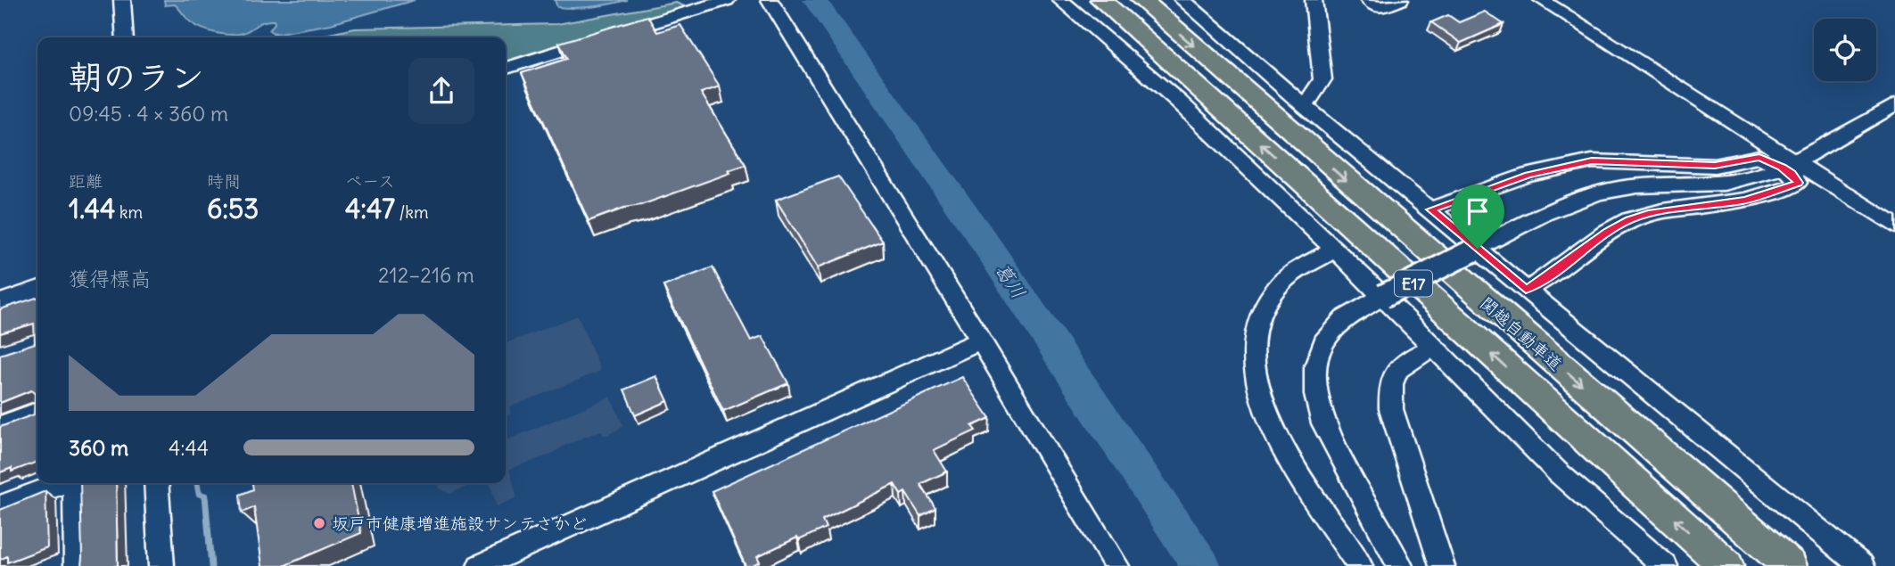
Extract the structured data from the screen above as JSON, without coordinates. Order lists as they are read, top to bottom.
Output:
{
  "streets": {
    "highway": ["E17", "関越自動車道"]
  },
  "water": ["葛川"],
  "places": ["坂戸市健康増進施設サンテさかど"],
  "page": {
    "heading": ["朝のラン", "09:45 · 4 × 360 m"],
    "stats": [
      ["距離", "1.44 km"],
      ["時間", "6:53"],
      ["ペース", "4:47 /km"]
    ],
    "chart": ["獲得標高", "212–216 m"],
    "list": [
      {
        "name": "360 m",
        "note": "4:44"
      }
    ]
  }
}
